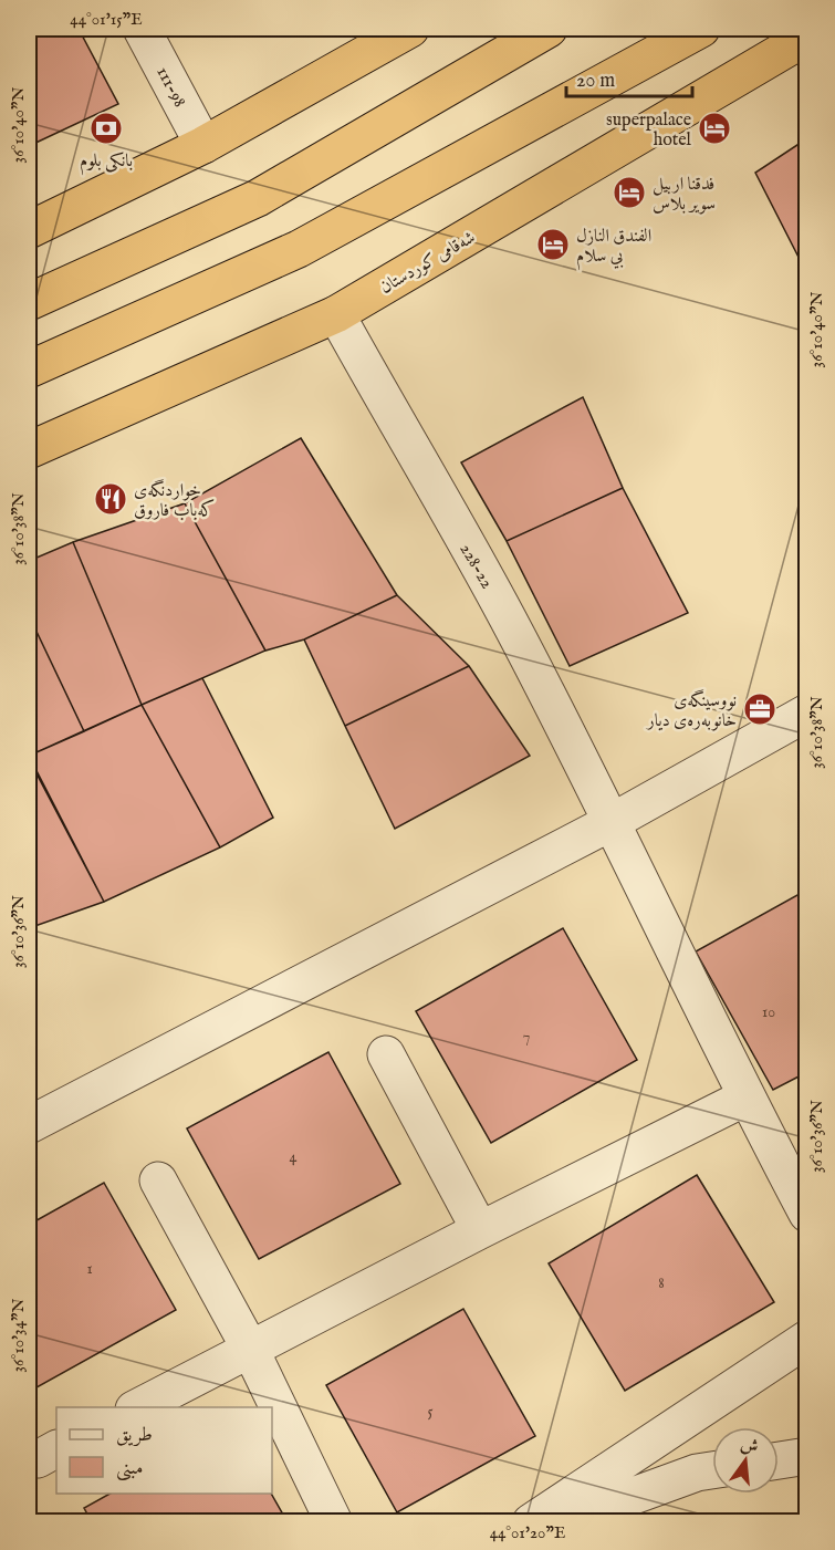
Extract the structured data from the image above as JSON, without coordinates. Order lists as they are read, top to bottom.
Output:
{
  "streets": {
    "highway": ["شەقامی کوردستان"],
    "street": ["111-98", "228-22"]
  },
  "crossings": [
    ["شەقامی کوردستان", "228-22"]
  ],
  "places": {
    "bank": ["بانکی بلوم"],
    "hotel": ["superpalace hotel", "فدقنا اربيل سوير بلاس", "الفندق النازل بي سلام"],
    "restaurant": ["خواردنگەی کەباب فاروق"],
    "office": ["نووسینگەی خانوبەرەی دیار"]
  },
  "house_numbers": [
    "10",
    "7",
    "4",
    "1",
    "8",
    "5"
  ],
  "legend": ["طريق", "مبنى"],
  "scale_bar": "20 m",
  "north": "top",
  "coordinates": [
    "44°01'15\"E",
    "36°10'40\"N",
    "36°10'38\"N",
    "36°10'36\"N",
    "36°10'34\"N",
    "44°01'20\"E"
  ]
}
